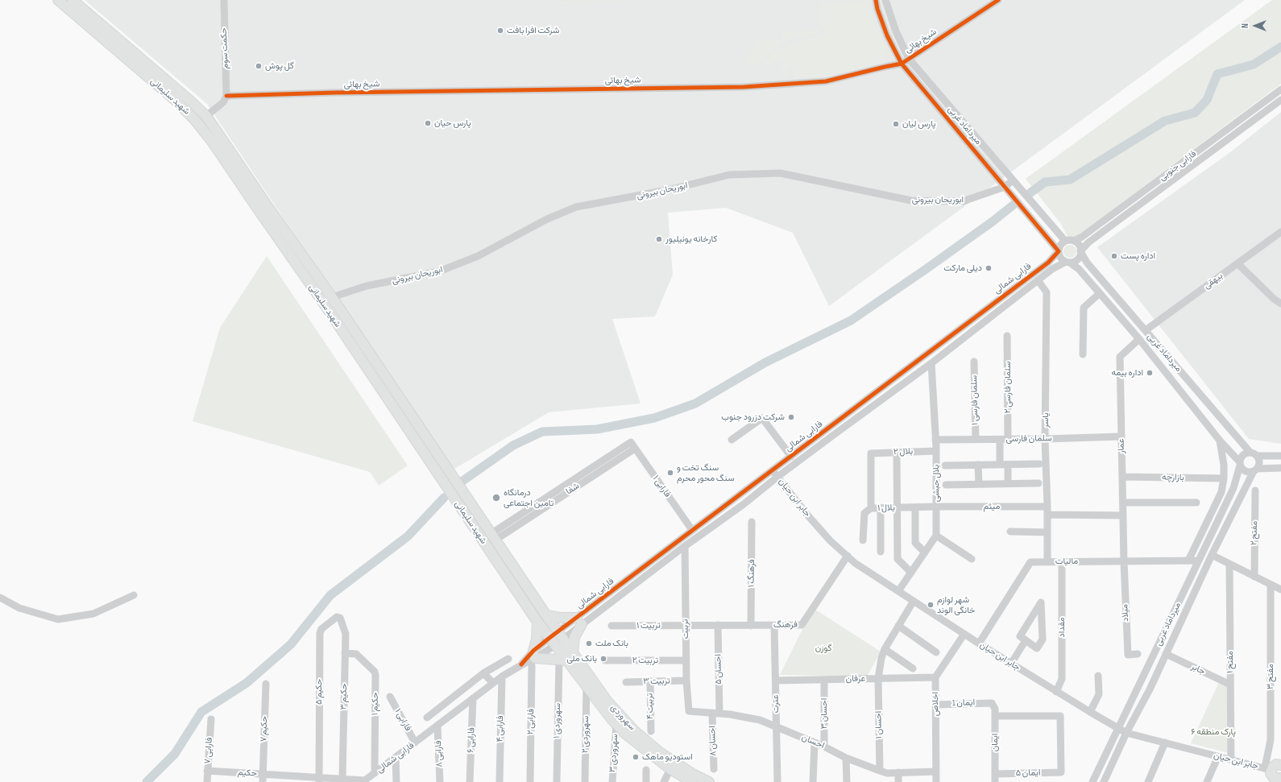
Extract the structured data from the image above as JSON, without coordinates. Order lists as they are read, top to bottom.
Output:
{
  "streets": {
    "main road": ["شهید سلیمانی", "سهروردی"],
    "street": [
      "شیخ بهائی",
      "حکمت سوم",
      "میرداماد غربی",
      "فارابی جنوبی",
      "ابوریحان بیرونی",
      "فارابی شمالی",
      "بیهقی",
      "سلمان فارسی ۲",
      "سلمان فارسی ۱",
      "یاسر",
      "سلمان فارسی",
      "عمار",
      "بلال ۲",
      "بازارچه",
      "بلال حبشی",
      "فارابی ۱",
      "شفا",
      "جابر ابن حیان",
      "میثم",
      "بلال ۱",
      "مفتح ۲",
      "مالیات",
      "فرهنگ ۱",
      "میلاد",
      "فرهنگ",
      "تربیت ۱",
      "مقداد",
      "تربیت",
      "تربیت ۲",
      "مفتح ۱",
      "احسان ۵",
      "جابر",
      "مفتح ۳",
      "عرفان",
      "تربیت ۳",
      "حکیم ۵",
      "حکیم ۳",
      "ایمان 1",
      "حکیم ۱",
      "عترت",
      "اخلاص",
      "تربیت ۴",
      "احسان ۳",
      "سهروردی ۱",
      "فارابی ۲",
      "احسان ۱",
      "حکیم ۷",
      "فارابی ۴",
      "سهروردی ۲",
      "فارابی ۶",
      "احسان ۸",
      "احسان",
      "ایمان",
      "فارابی ۷",
      "سهروردی ۳",
      "فارابی ۸",
      "حکیم",
      "ایمان ۵"
    ]
  },
  "crossings": [
    ["شیخ بهائی", "حکمت سوم"],
    ["شیخ بهائی", "میرداماد غربی"],
    ["شهید سلیمانی", "ابوریحان بیرونی"],
    ["شهید سلیمانی", "فارابی شمالی"],
    ["شهید سلیمانی", "شفا"],
    ["شهید سلیمانی", "سهروردی"],
    ["میرداماد غربی", "فارابی جنوبی"],
    ["میرداماد غربی", "ابوریحان بیرونی"],
    ["میرداماد غربی", "فارابی شمالی"],
    ["میرداماد غربی", "بیهقی"],
    ["میرداماد غربی", "عمار"],
    ["میرداماد غربی", "جابر ابن حیان"],
    ["میرداماد غربی", "مالیات"],
    ["میرداماد غربی", "جابر"],
    ["فارابی جنوبی", "فارابی شمالی"],
    ["فارابی شمالی", "یاسر"],
    ["فارابی شمالی", "بلال حبشی"],
    ["فارابی شمالی", "فارابی ۱"],
    ["فارابی شمالی", "جابر ابن حیان"],
    ["فارابی شمالی", "تربیت"],
    ["فارابی شمالی", "حکیم ۱"],
    ["فارابی شمالی", "سهروردی"],
    ["فارابی شمالی", "فارابی ۲"],
    ["فارابی شمالی", "فارابی ۴"],
    ["فارابی شمالی", "فارابی ۶"],
    ["فارابی شمالی", "فارابی ۸"],
    ["فارابی شمالی", "حکیم"],
    ["سلمان فارسی ۲", "سلمان فارسی"],
    ["سلمان فارسی ۱", "سلمان فارسی"],
    ["یاسر", "سلمان فارسی"],
    ["یاسر", "میثم"],
    ["یاسر", "مالیات"],
    ["سلمان فارسی", "عمار"],
    ["سلمان فارسی", "بلال حبشی"],
    ["عمار", "بازارچه"],
    ["عمار", "مالیات"],
    ["عمار", "میلاد"],
    ["بلال ۲", "بلال حبشی"],
    ["بلال ۲", "بلال ۱"],
    ["بلال حبشی", "میثم"],
    ["بلال حبشی", "بلال ۱"],
    ["فارابی ۱", "شفا"],
    ["جابر ابن حیان", "مالیات"],
    ["جابر ابن حیان", "فرهنگ"],
    ["جابر ابن حیان", "مقداد"],
    ["جابر ابن حیان", "مفتح ۱"],
    ["جابر ابن حیان", "مفتح ۳"],
    ["جابر ابن حیان", "احسان ۱"],
    ["میثم", "بلال ۱"],
    ["مالیات", "میلاد"],
    ["مالیات", "مقداد"],
    ["فرهنگ ۱", "فرهنگ"],
    ["فرهنگ", "تربیت ۱"],
    ["فرهنگ", "تربیت"],
    ["فرهنگ", "احسان ۵"],
    ["فرهنگ", "عترت"],
    ["تربیت ۱", "تربیت"],
    ["تربیت", "تربیت ۲"],
    ["تربیت", "تربیت ۳"],
    ["تربیت", "احسان"],
    ["مفتح ۱", "جابر"],
    ["احسان ۵", "احسان ۸"],
    ["احسان ۵", "احسان"],
    ["عرفان", "عترت"],
    ["عرفان", "اخلاص"],
    ["عرفان", "احسان ۳"],
    ["عرفان", "احسان ۱"],
    ["تربیت ۳", "تربیت ۴"],
    ["حکیم ۵", "حکیم ۳"],
    ["حکیم ۵", "حکیم"],
    ["حکیم ۳", "حکیم ۱"],
    ["حکیم ۳", "حکیم"],
    ["ایمان 1", "اخلاص"],
    ["ایمان 1", "ایمان"],
    ["عترت", "احسان"],
    ["اخلاص", "احسان"],
    ["احسان ۳", "احسان"],
    ["سهروردی", "سهروردی ۱"],
    ["سهروردی", "سهروردی ۲"],
    ["سهروردی", "سهروردی ۳"],
    ["احسان ۱", "احسان"],
    ["حکیم ۷", "حکیم"],
    ["احسان ۸", "احسان"],
    ["ایمان", "ایمان ۵"],
    ["فارابی ۷", "حکیم"]
  ],
  "parks": ["گوزن", "پارک منطقه ۶"],
  "places": [
    "شرکت افرا بافت",
    "گل پوش",
    "پارس حیان",
    "پارس لیان",
    "کارخانه یونیلیور",
    "اداره پست",
    "دیلی مارکت",
    "اداره بیمه",
    "شرکت دزرود جنوب",
    "سنگ تخت و سنگ محور محرم",
    "درمانگاه تامین اجتماعی",
    "شهر لوازم خانگی الوند",
    "بانک ملت",
    "بانک ملی",
    "استودیو ماهک"
  ],
  "north": "left"
}
